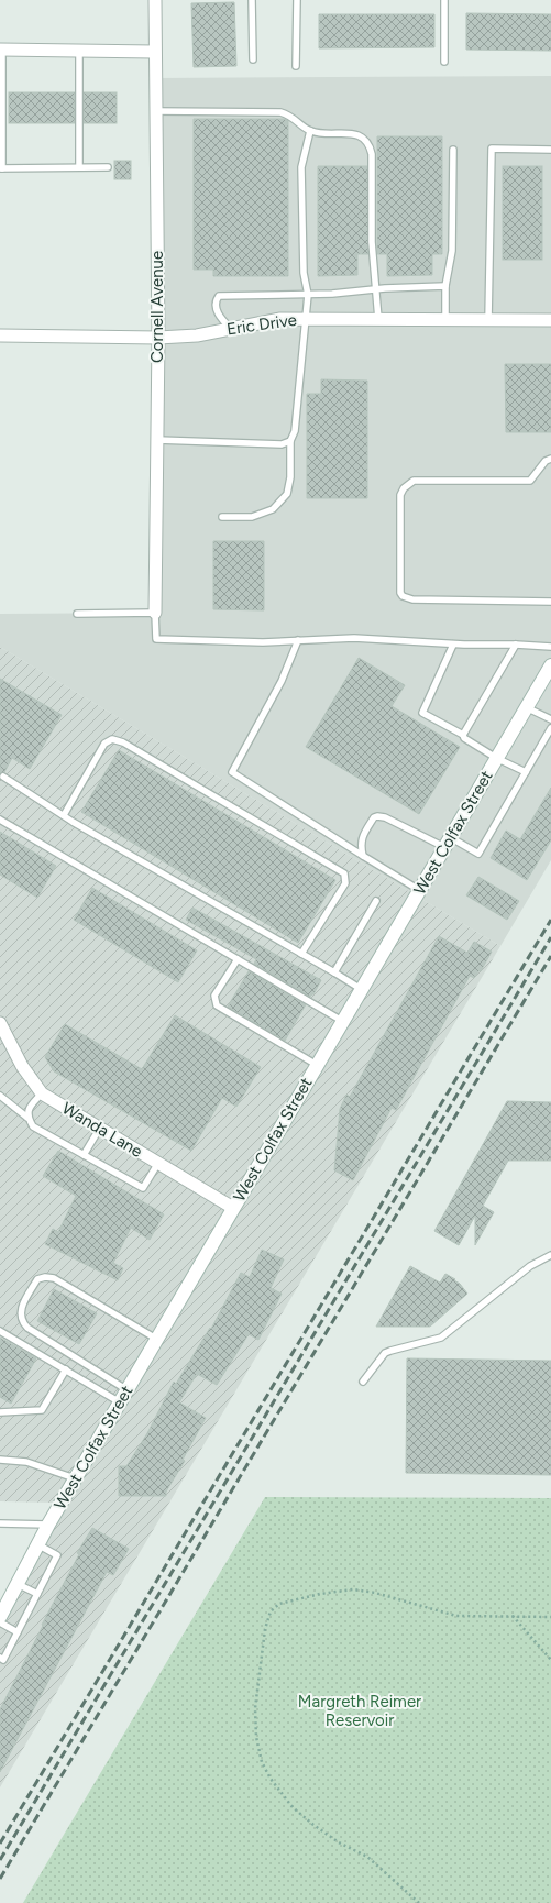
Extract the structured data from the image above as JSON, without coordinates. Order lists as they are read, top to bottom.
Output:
{
  "streets": {
    "street": [
      "Cornell Avenue",
      "Eric Drive",
      "West Colfax Street",
      "Wanda Lane"
    ]
  },
  "crossings": [
    ["Cornell Avenue", "Eric Drive"],
    ["West Colfax Street", "Wanda Lane"]
  ],
  "parks": ["Margreth Reimer Reservoir"]
}
